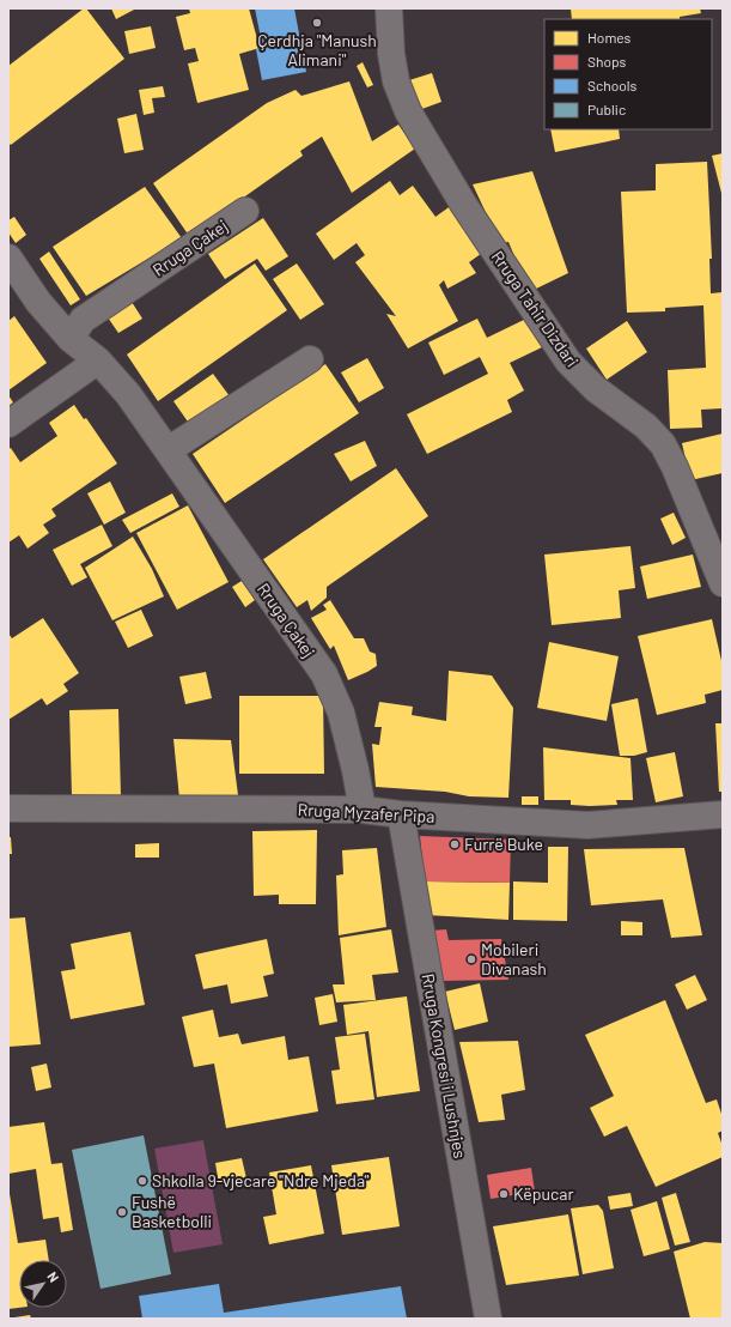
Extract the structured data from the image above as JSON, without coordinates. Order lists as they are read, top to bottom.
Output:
{
  "streets": {
    "street": [
      "Rruga Çakej",
      "Rruga Tahir Dizdari",
      "Rruga Myzafer Pipa",
      "Rruga Kongresi i Lushnjes"
    ]
  },
  "crossings": [
    ["Rruga Çakej", "Rruga Myzafer Pipa"],
    ["Rruga Myzafer Pipa", "Rruga Kongresi i Lushnjes"]
  ],
  "places": [
    "Çerdhja \"Manush Alimani\"",
    "Furrë Buke",
    "Mobileri Divanash",
    "Shkolla 9-vjecare \"Ndre Mjeda\"",
    "Këpucar",
    "Fushë Basketbolli"
  ],
  "legend": [
    "Homes",
    "Shops",
    "Schools",
    "Public"
  ],
  "north": "top right"
}
